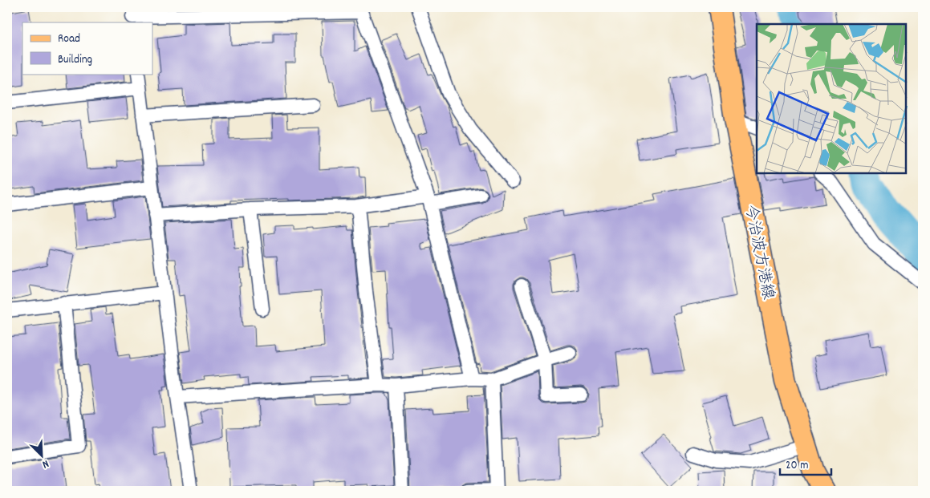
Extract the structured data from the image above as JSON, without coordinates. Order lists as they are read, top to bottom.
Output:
{
  "streets": {
    "main road": ["今治波方港線"]
  },
  "legend": ["Road", "Building"],
  "scale_bar": "20 m",
  "north": "bottom right"
}
